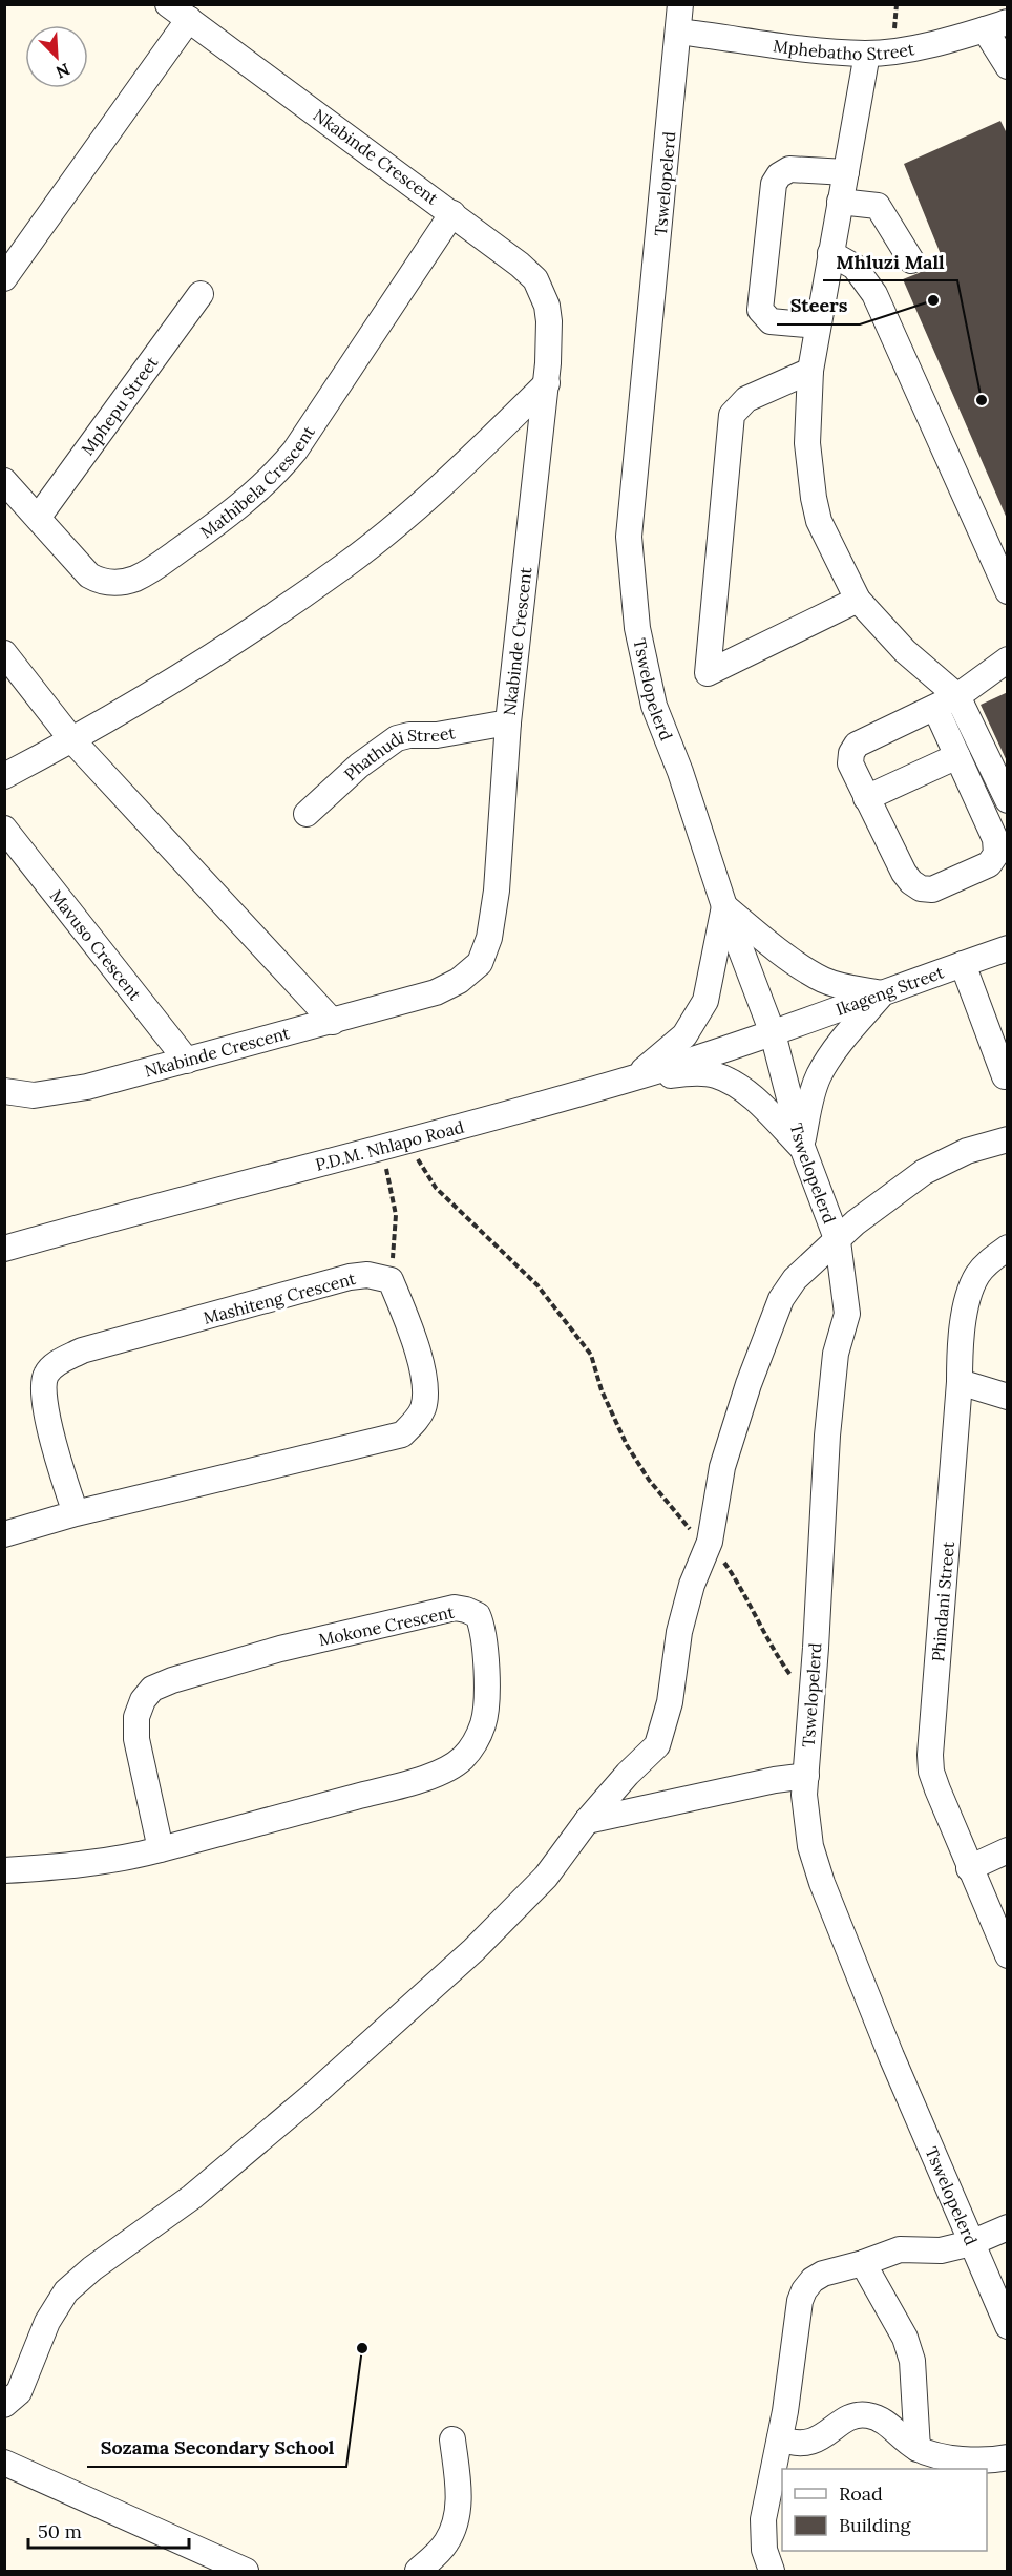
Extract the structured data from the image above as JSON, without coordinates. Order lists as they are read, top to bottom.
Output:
{
  "streets": {
    "street": [
      "Mphebatho Street",
      "Nkabinde Crescent",
      "Tswelopelerd",
      "Mphepu Street",
      "Mathibela Crescent",
      "Phathudi Street",
      "Mavuso Crescent",
      "Ikageng Street",
      "P.D.M. Nhlapo Road",
      "Mashiteng Crescent",
      "Phindani Street",
      "Mokone Crescent"
    ]
  },
  "crossings": [
    ["Mphebatho Street", "Tswelopelerd"],
    ["Nkabinde Crescent", "Mathibela Crescent"],
    ["Nkabinde Crescent", "Phathudi Street"],
    ["Nkabinde Crescent", "Mavuso Crescent"],
    ["Tswelopelerd", "Ikageng Street"],
    ["Tswelopelerd", "P.D.M. Nhlapo Road"],
    ["Mphepu Street", "Mathibela Crescent"],
    ["Ikageng Street", "P.D.M. Nhlapo Road"]
  ],
  "places": ["Steers", "Mhluzi Mall", "Sozama Secondary School"],
  "legend": ["Road", "Building"],
  "scale_bar": "50 m",
  "north": "bottom right"
}
